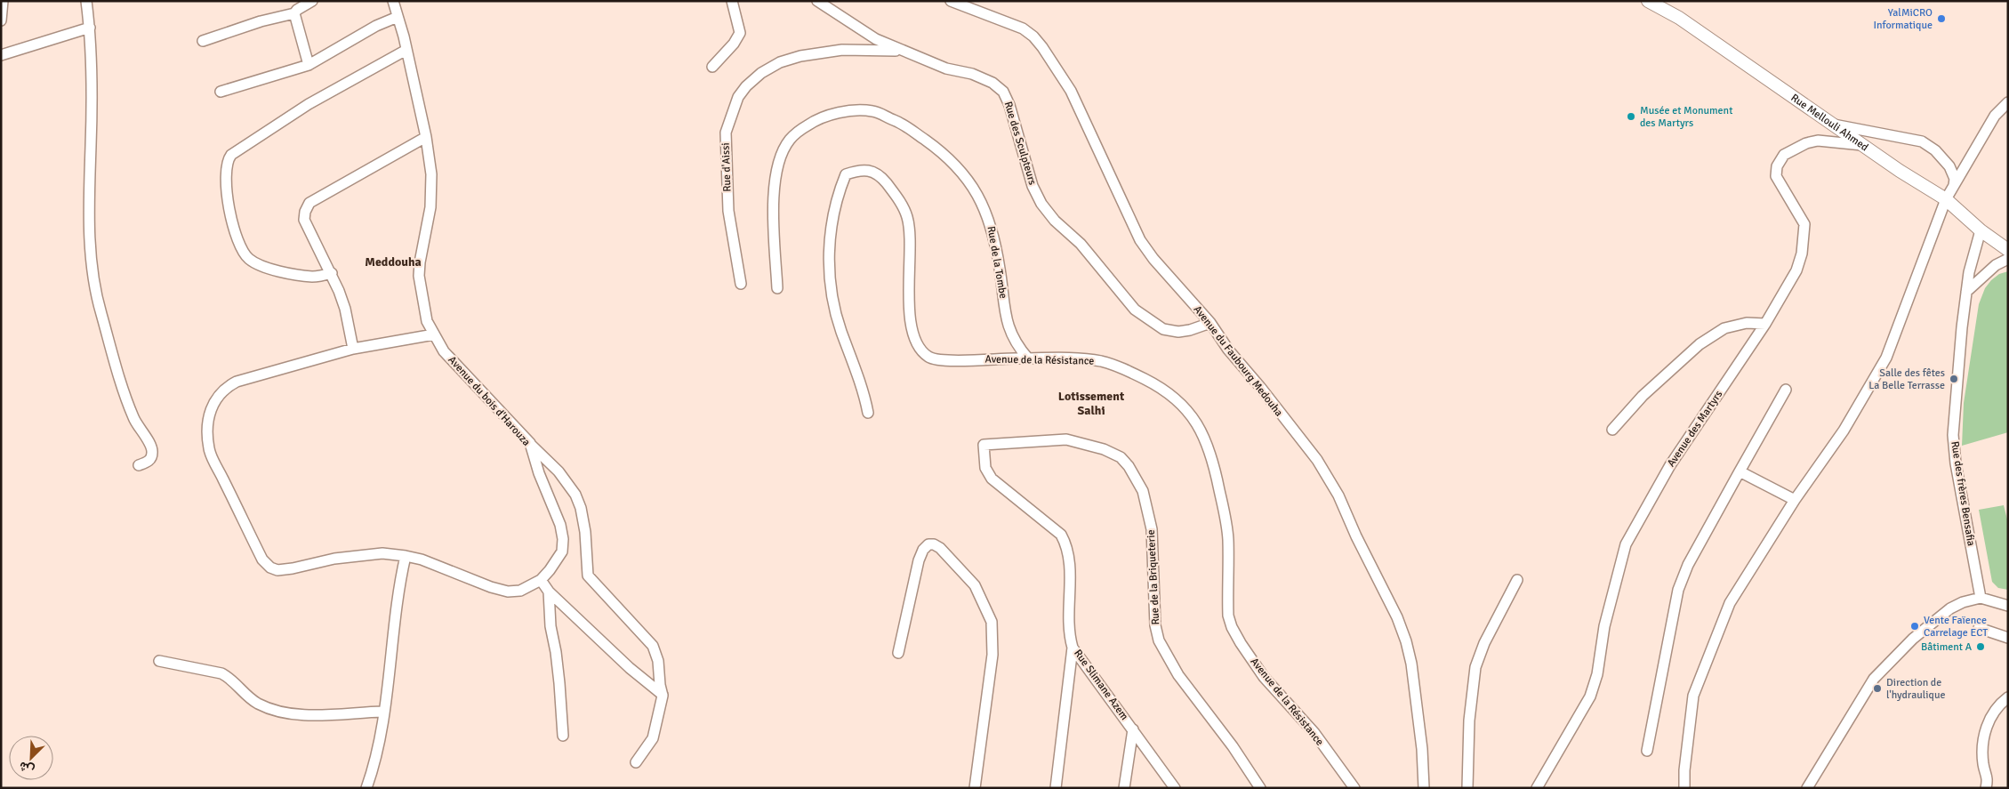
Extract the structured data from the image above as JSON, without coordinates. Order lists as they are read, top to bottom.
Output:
{
  "streets": {
    "street": [
      "Rue Mellouli Ahmed",
      "Rue des Sculpteurs",
      "Rue d'Aissi",
      "Rue de la Tombe",
      "Avenue de la Résistance",
      "Avenue du Faubourg Medouha",
      "Avenue du bois d'Harouza",
      "Avenue des Martyrs",
      "Rue des frères Bensafia",
      "Rue de la Briqueterie",
      "Rue Slimane Azem"
    ]
  },
  "crossings": [
    ["Rue Mellouli Ahmed", "Avenue des Martyrs"],
    ["Rue Mellouli Ahmed", "Rue des frères Bensafia"],
    ["Rue des Sculpteurs", "Rue d'Aissi"],
    ["Rue des Sculpteurs", "Avenue du Faubourg Medouha"],
    ["Rue de la Tombe", "Avenue de la Résistance"],
    ["Rue de la Briqueterie", "Rue Slimane Azem"]
  ],
  "districts": ["Meddouha", "Lotissement Salhi"],
  "places": [
    "YalMiCRO Informatique",
    "Musée et Monument des Martyrs",
    "Salle des fêtes La Belle Terrasse",
    "Vente Faïence Carrelage ECT",
    "Bâtiment A",
    "Direction de l'hydraulique"
  ],
  "north": "bottom left"
}
